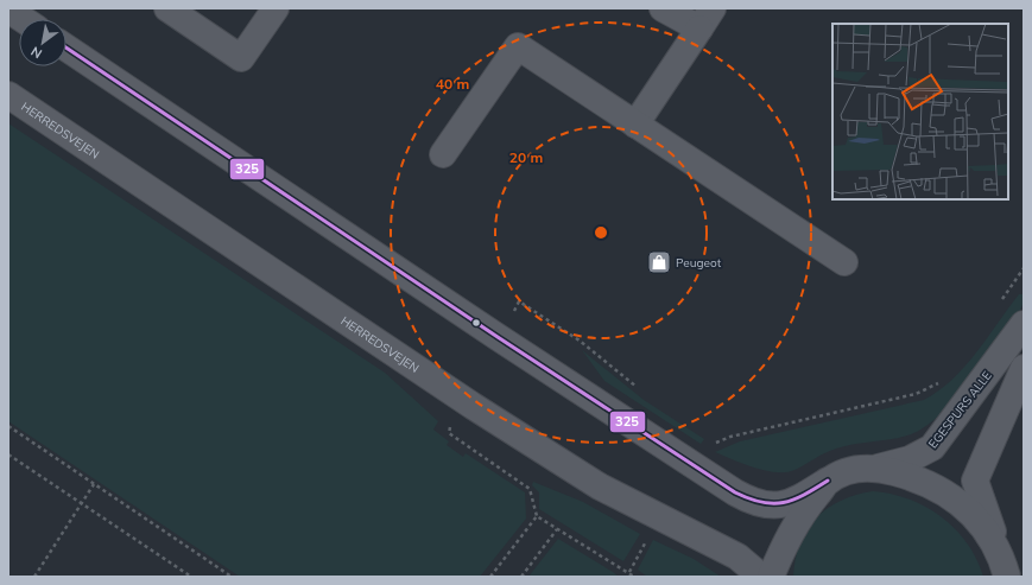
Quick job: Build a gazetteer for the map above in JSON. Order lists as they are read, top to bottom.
{
  "streets": {
    "street": ["HERREDSVEJEN", "EGESPURS ALLE"]
  },
  "places": {
    "shop": ["Peugeot"]
  },
  "lines": ["transit line 325"],
  "north": "bottom left",
  "rings": ["40 m", "20 m"]
}
